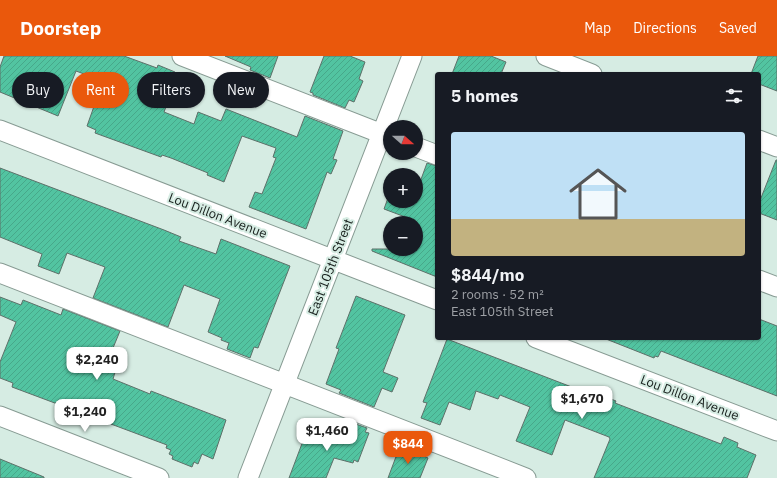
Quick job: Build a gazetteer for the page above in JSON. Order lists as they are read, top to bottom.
{
  "streets": {
    "street": ["Lou Dillon Avenue", "East 105th Street"]
  },
  "crossings": [
    ["Lou Dillon Avenue", "East 105th Street"]
  ],
  "north": "right",
  "page": {
    "header": "Doorstep",
    "nav": ["Map", "Directions", "Saved"],
    "chip": [
      "Buy",
      "Rent",
      "Filters",
      "New"
    ],
    "heading": "5 homes",
    "map_buttons": ["+", "−"],
    "list": [
      {
        "name": "$844/mo",
        "note": "2 rooms · 52 m² · East 105th Street"
      }
    ],
    "price": [
      "$2,240",
      "$1,670",
      "$1,240",
      "$1,460",
      "$844"
    ]
  }
}
